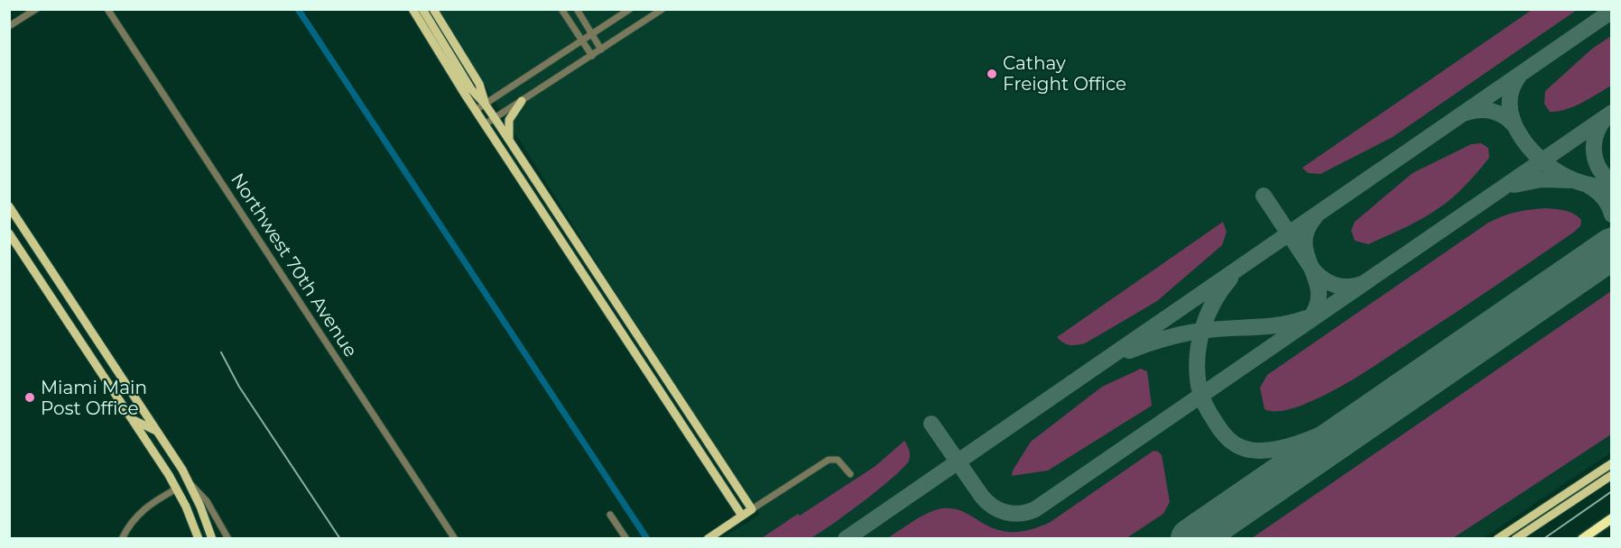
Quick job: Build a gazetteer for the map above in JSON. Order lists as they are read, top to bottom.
{
  "streets": {
    "street": ["Northwest 70th Avenue"]
  },
  "places": ["Cathay Freight Office", "Miami Main Post Office"]
}
